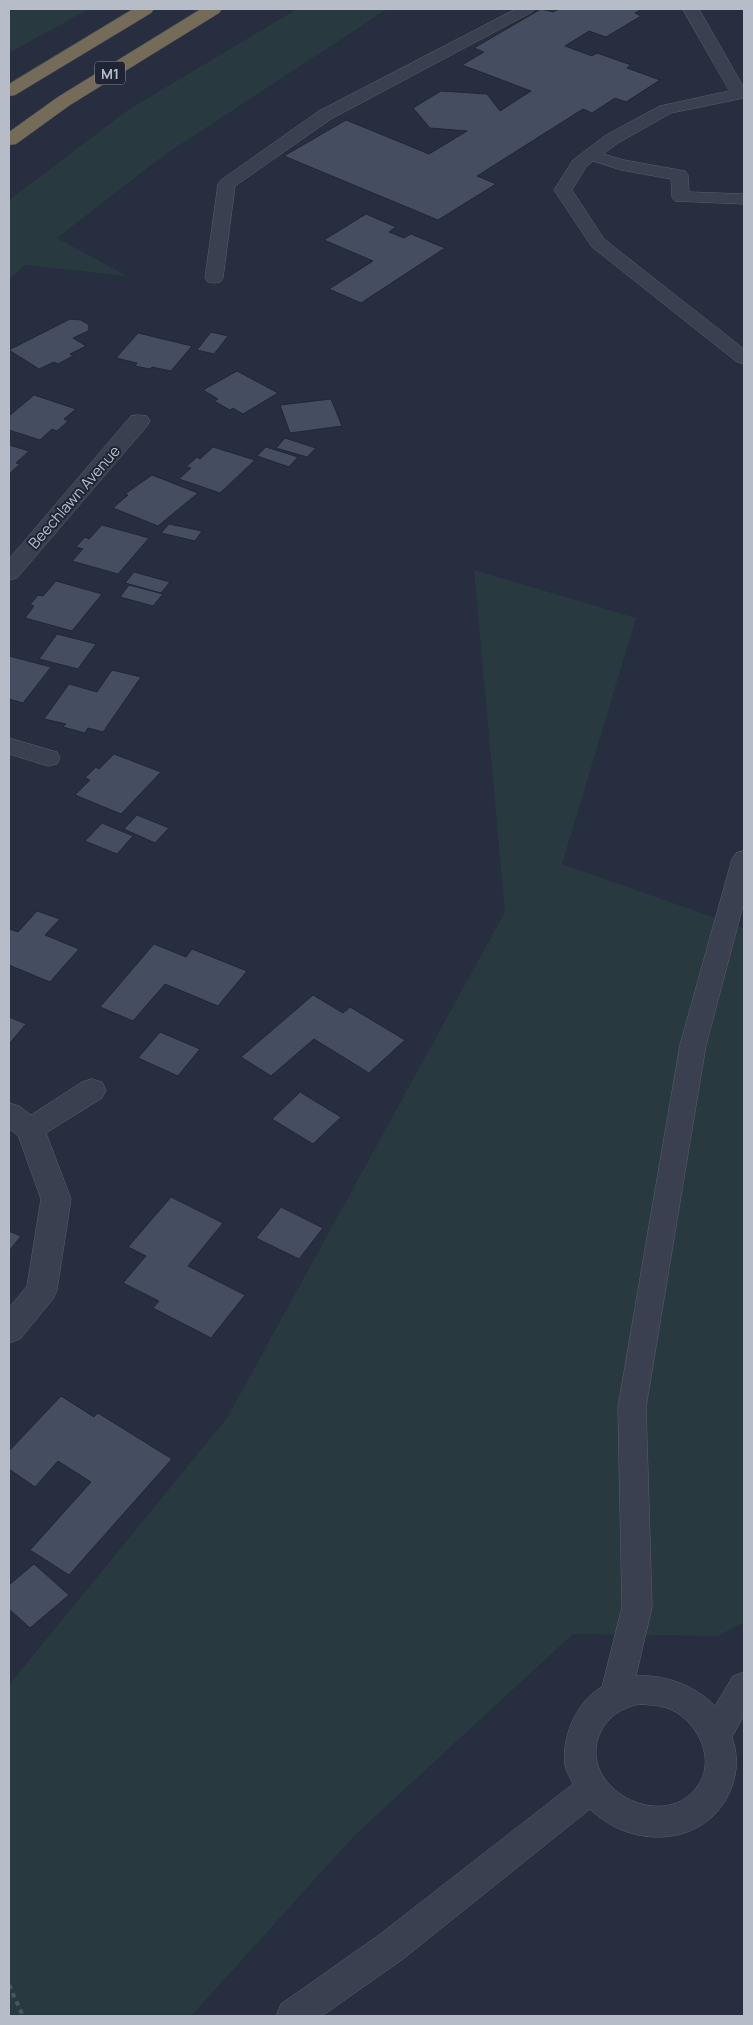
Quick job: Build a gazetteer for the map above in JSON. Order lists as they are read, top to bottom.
{
  "streets": {
    "highway": ["M1"],
    "street": ["Beechlawn Avenue"]
  }
}
